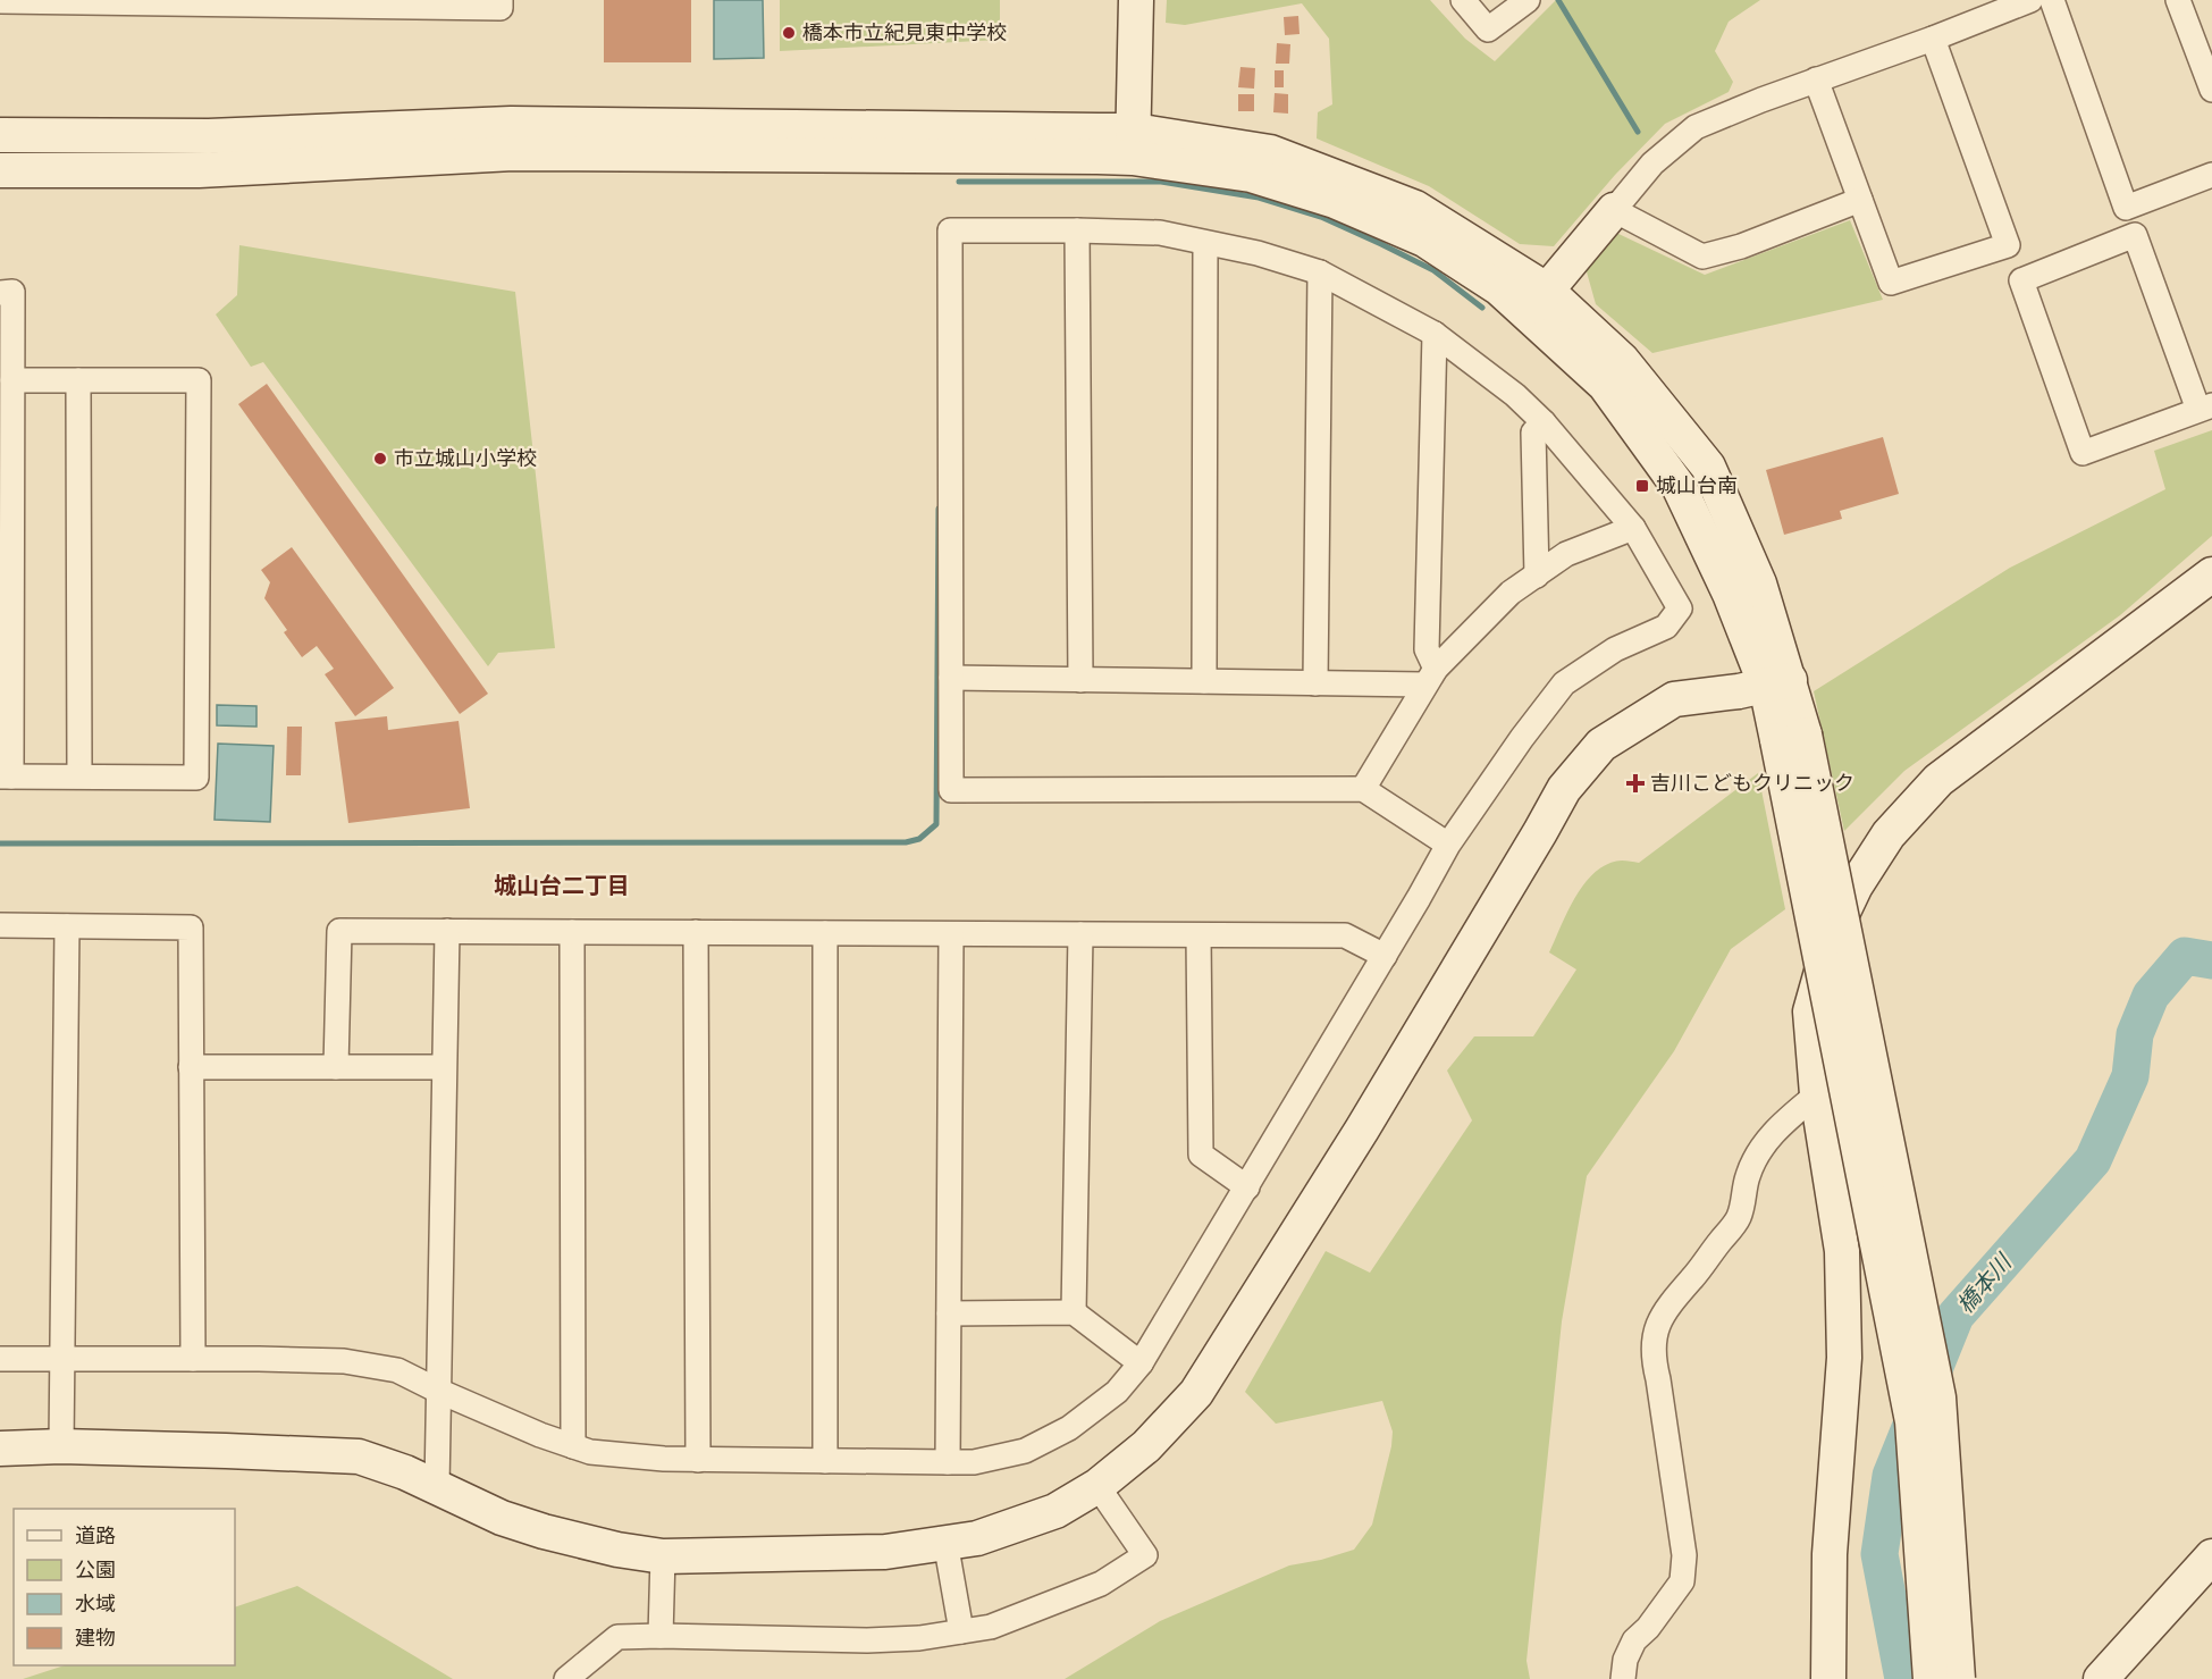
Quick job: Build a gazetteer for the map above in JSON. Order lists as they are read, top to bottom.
{
  "districts": ["城山台二丁目"],
  "water": ["橋本川"],
  "places": {
    "other": ["橋本市立紀見東中学校", "市立城山小学校"],
    "transit": ["城山台南"],
    "health": ["吉川こどもクリニック"]
  },
  "legend": [
    "道路",
    "公園",
    "水域",
    "建物"
  ]
}
